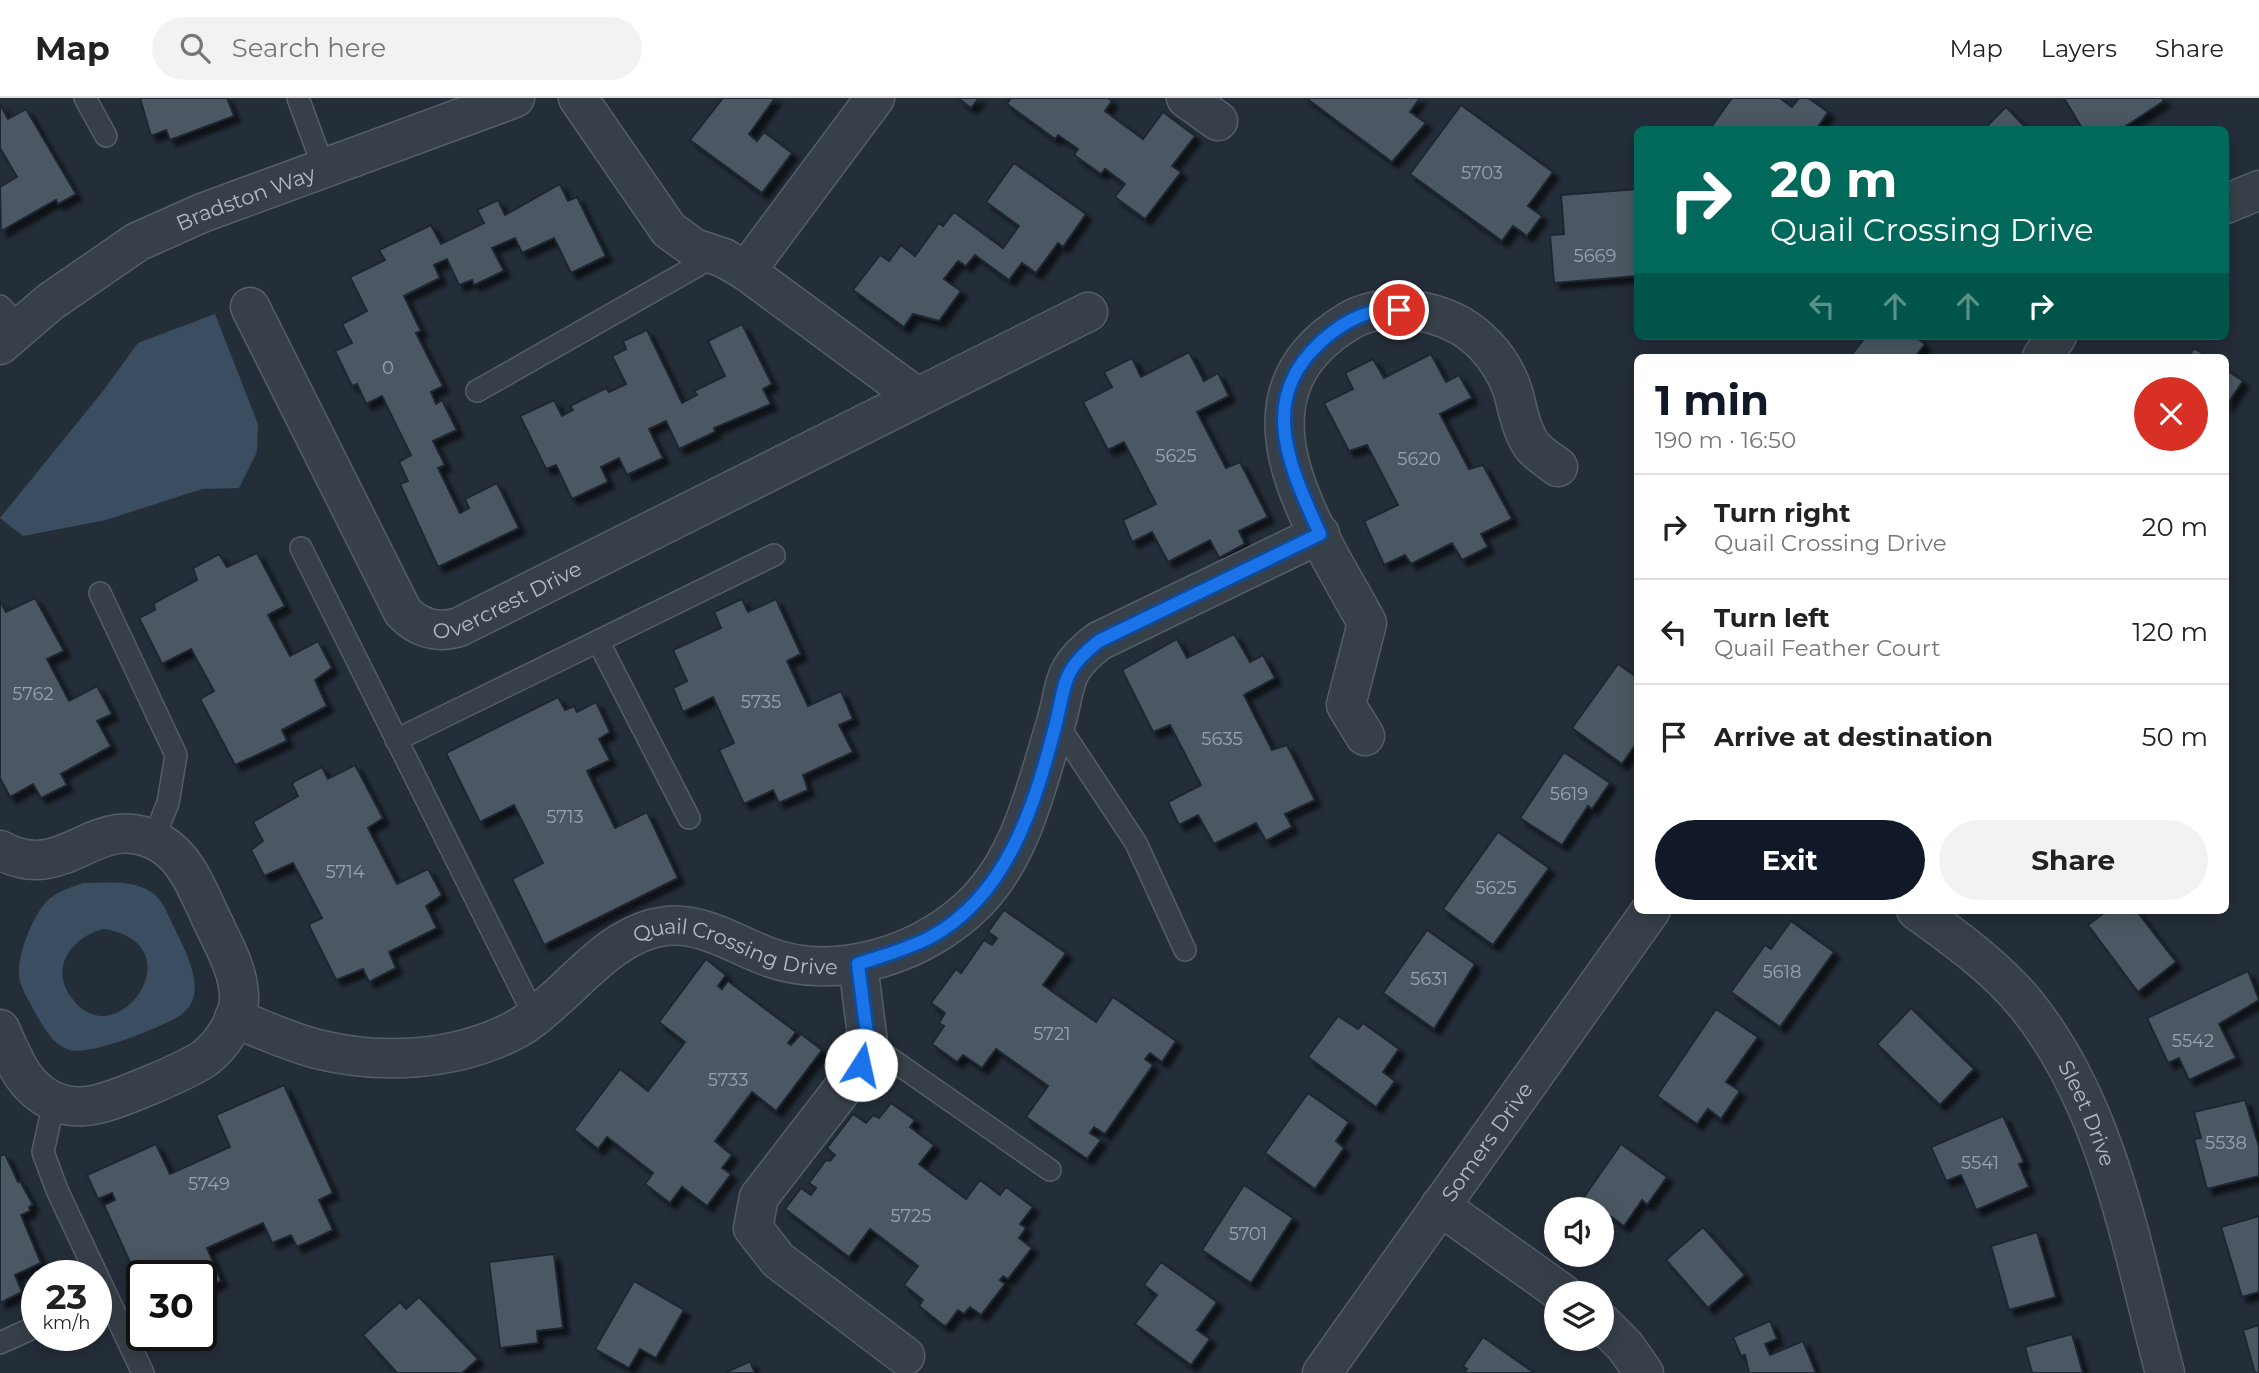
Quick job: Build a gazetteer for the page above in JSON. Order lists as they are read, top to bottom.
{
  "streets": {
    "street": [
      "Bradston Way",
      "Overcrest Drive",
      "Quail Crossing Drive",
      "Sleet Drive",
      "Somers Drive"
    ]
  },
  "house_numbers": [
    "5703",
    "5669",
    "0",
    "5625",
    "5620",
    "5762",
    "5735",
    "5635",
    "5619",
    "5713",
    "5714",
    "5625",
    "5618",
    "5631",
    "5721",
    "5542",
    "5733",
    "5538",
    "5541",
    "5749",
    "5725",
    "5701"
  ],
  "page": {
    "header": "Map",
    "search": "Search here",
    "nav": ["Map", "Layers", "Share"],
    "turn": ["20 m", "Quail Crossing Drive"],
    "heading": ["1 min", "190 m · 16:50"],
    "list": [
      {
        "name": "Turn right",
        "note": "Quail Crossing Drive",
        "value": "20 m"
      },
      {
        "name": "Turn left",
        "note": "Quail Feather Court",
        "value": "120 m"
      },
      {
        "name": "Arrive at destination",
        "value": "50 m"
      }
    ],
    "buttons": ["Exit", "Share"],
    "speed": "23 km/h",
    "limit": "30"
  }
}
